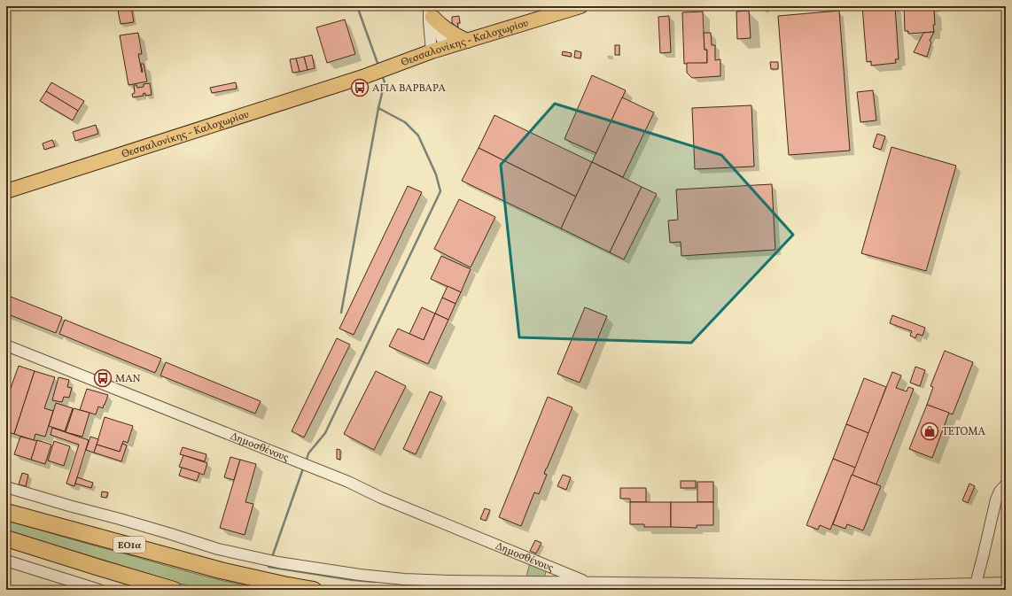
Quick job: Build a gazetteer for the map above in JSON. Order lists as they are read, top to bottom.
{
  "streets": {
    "highway": ["ΕΟ1α"],
    "main road": ["Θεσσαλονίκης - Καλοχωρίου"],
    "street": ["Δημοσθένους"]
  },
  "places": {
    "bus stop": ["ΑΓΙΑ ΒΑΡΒΑΡΑ", "ΜΑΝ"],
    "shop": ["TETOMA"]
  }
}
